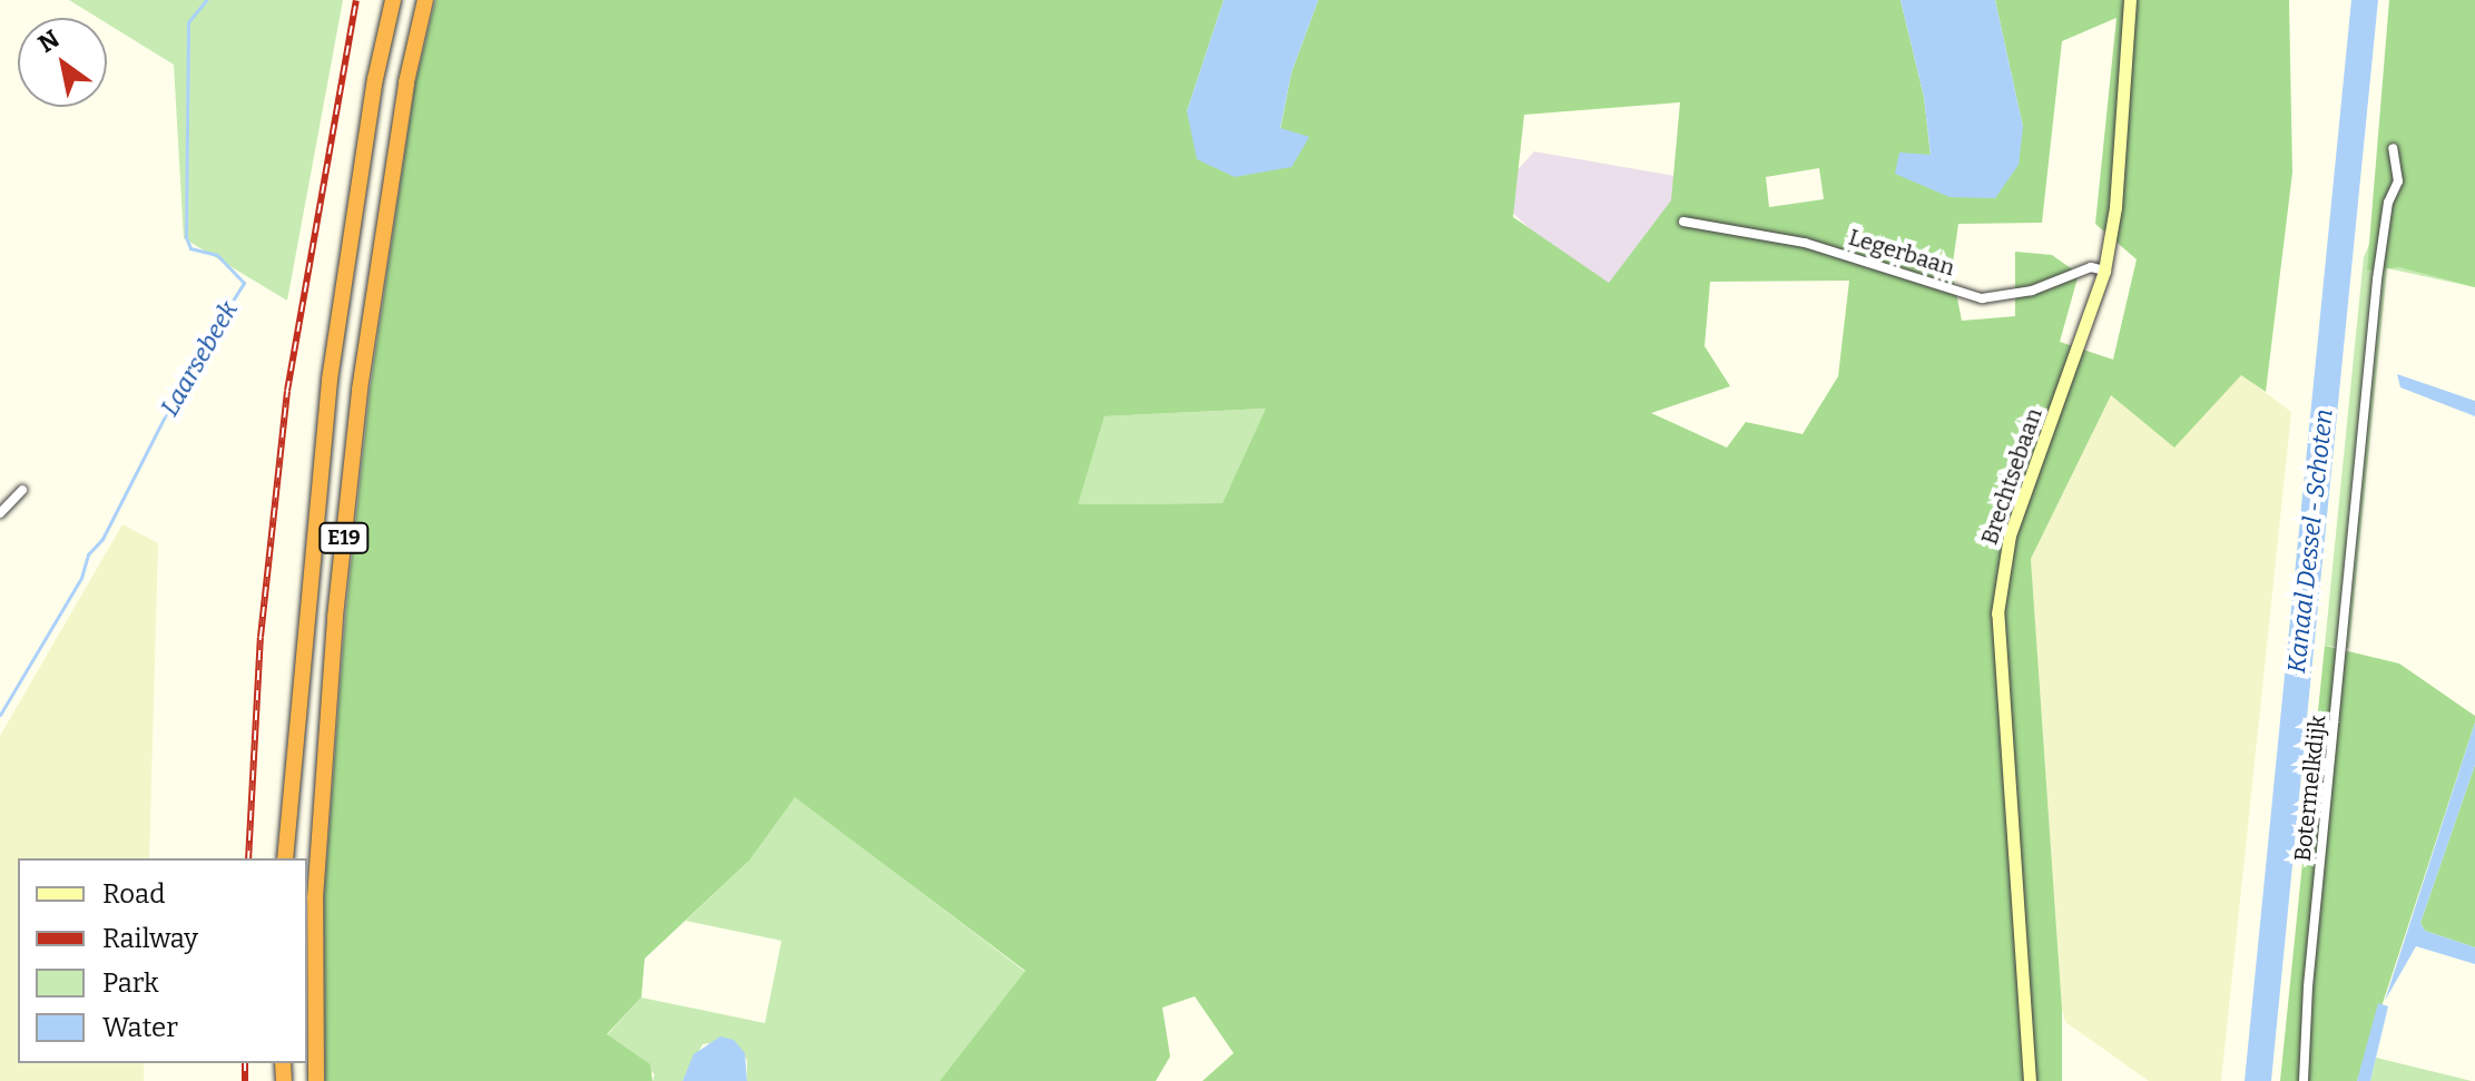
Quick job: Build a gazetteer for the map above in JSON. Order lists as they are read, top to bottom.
{
  "streets": {
    "highway": ["E19"],
    "main road": ["Brechtsebaan"],
    "street": ["Legerbaan", "Botermelkdijk"]
  },
  "crossings": [
    ["Legerbaan", "Brechtsebaan"]
  ],
  "water": ["Laarsebeek", "Kanaal Dessel - Schoten"],
  "legend": [
    "Road",
    "Railway",
    "Park",
    "Water"
  ],
  "north": "top left"
}
